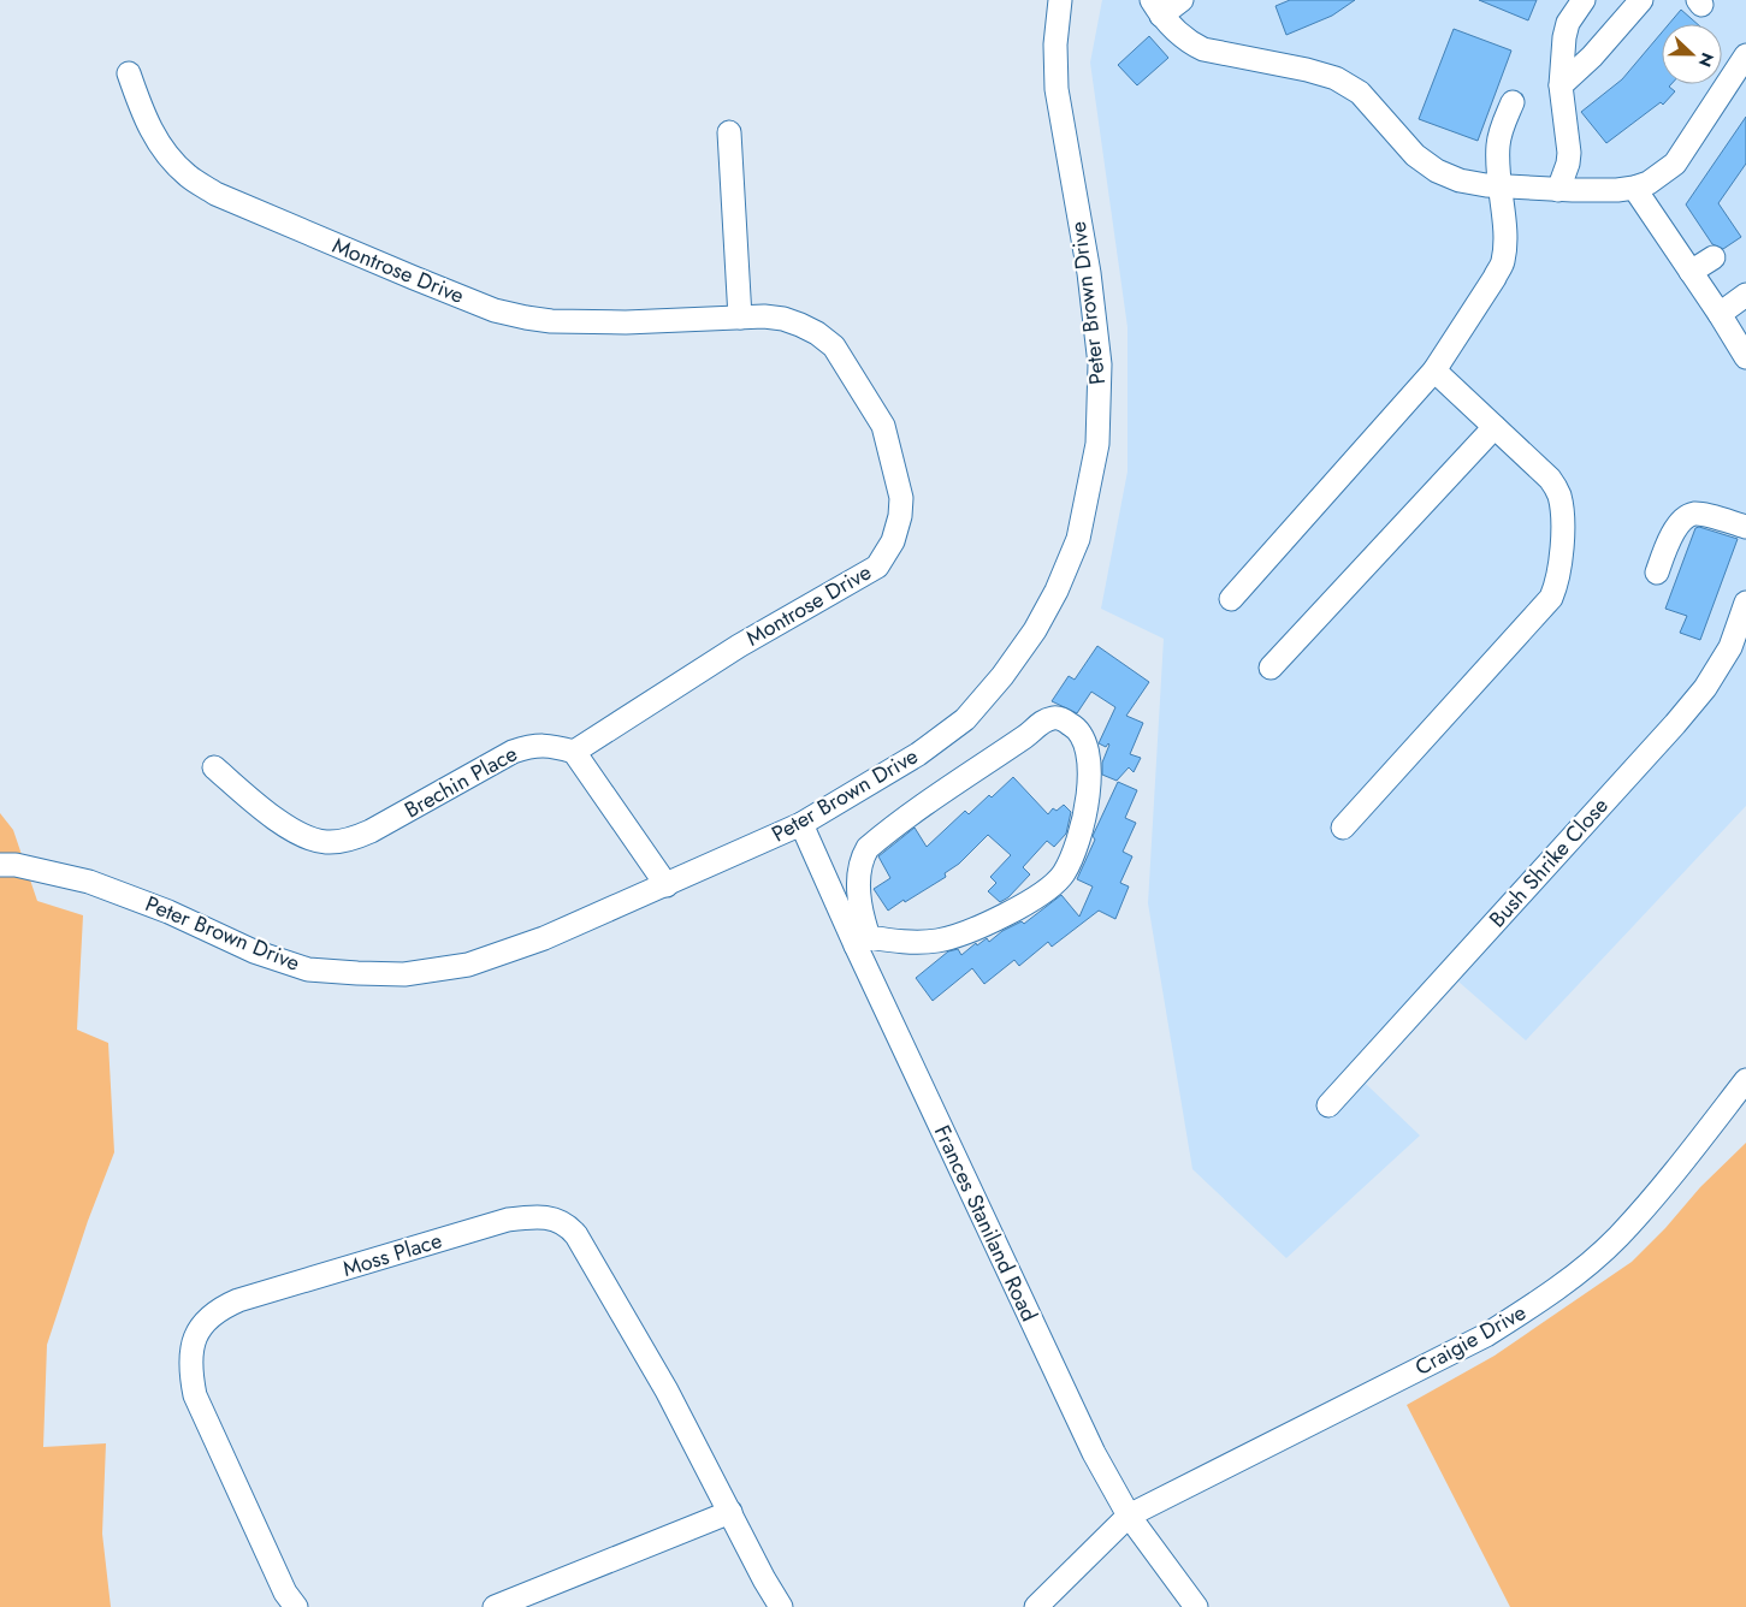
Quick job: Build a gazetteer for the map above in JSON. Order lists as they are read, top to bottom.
{
  "streets": {
    "street": [
      "Montrose Drive",
      "Peter Brown Drive",
      "Brechin Place",
      "Bush Shrike Close",
      "Frances Staniland Road",
      "Moss Place",
      "Craigie Drive"
    ]
  },
  "crossings": [
    ["Montrose Drive", "Brechin Place"],
    ["Peter Brown Drive", "Frances Staniland Road"],
    ["Frances Staniland Road", "Craigie Drive"]
  ],
  "north": "right"
}
